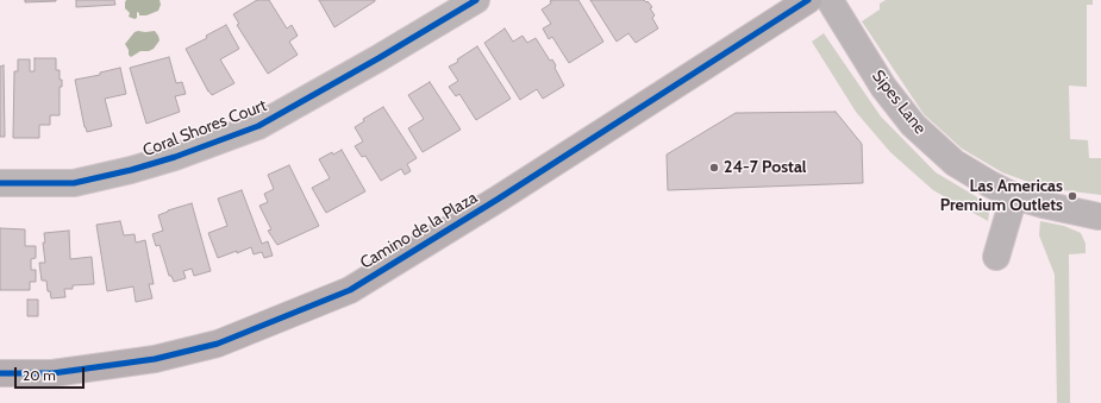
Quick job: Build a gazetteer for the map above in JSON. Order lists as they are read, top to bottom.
{
  "streets": {
    "main road": ["Camino de la Plaza"],
    "street": ["Sipes Lane", "Coral Shores Court"]
  },
  "places": ["24-7 Postal", "Las Americas Premium Outlets"],
  "scale_bar": "20 m"
}
